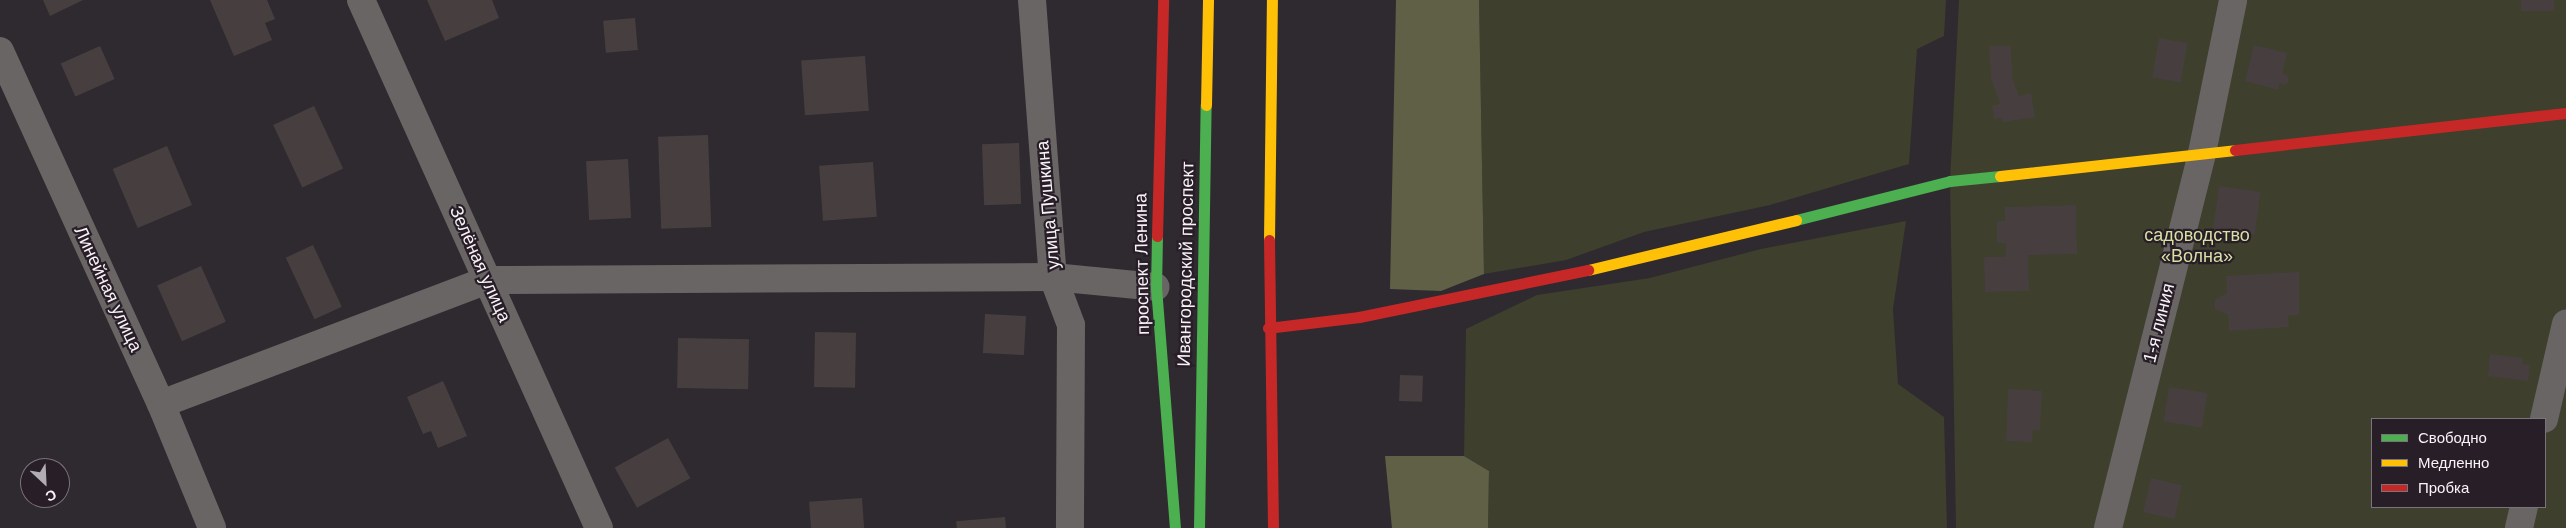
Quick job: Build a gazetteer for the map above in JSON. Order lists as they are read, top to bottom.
{
  "streets": {
    "main road": ["проспект Ленина", "Ивангородский проспект"],
    "street": [
      "улица Пушкина",
      "Зелёная улица",
      "Линейная улица",
      "1-я линия"
    ]
  },
  "parks": ["садоводство «Волна»"],
  "legend": ["Свободно", "Медленно", "Пробка"],
  "north": "bottom right"
}
